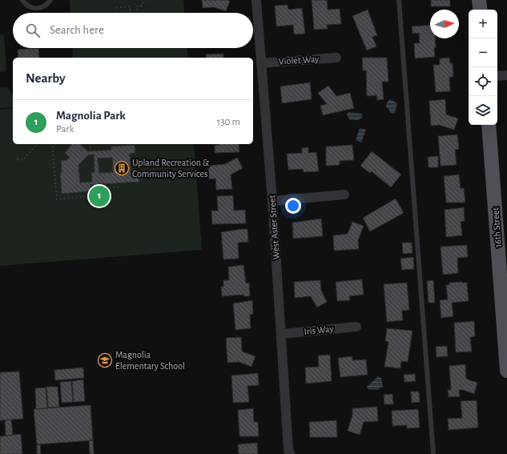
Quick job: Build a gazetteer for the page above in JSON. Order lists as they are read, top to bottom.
{
  "streets": {
    "main road": ["16th Street"],
    "street": ["Violet Way", "West Aster Street", "Iris Way"]
  },
  "crossings": [
    ["Violet Way", "West Aster Street"],
    ["West Aster Street", "Iris Way"]
  ],
  "places": {
    "building": ["Upland Recreation & Community Services"],
    "school or university": ["Magnolia Elementary School"]
  },
  "north": "right",
  "page": {
    "map_buttons": ["+", "−"],
    "search": "Search here",
    "heading": "Nearby",
    "list": [
      {
        "mark": "1",
        "name": "Magnolia Park",
        "note": "Park",
        "value": "130 m"
      }
    ],
    "pins": "1"
  }
}
